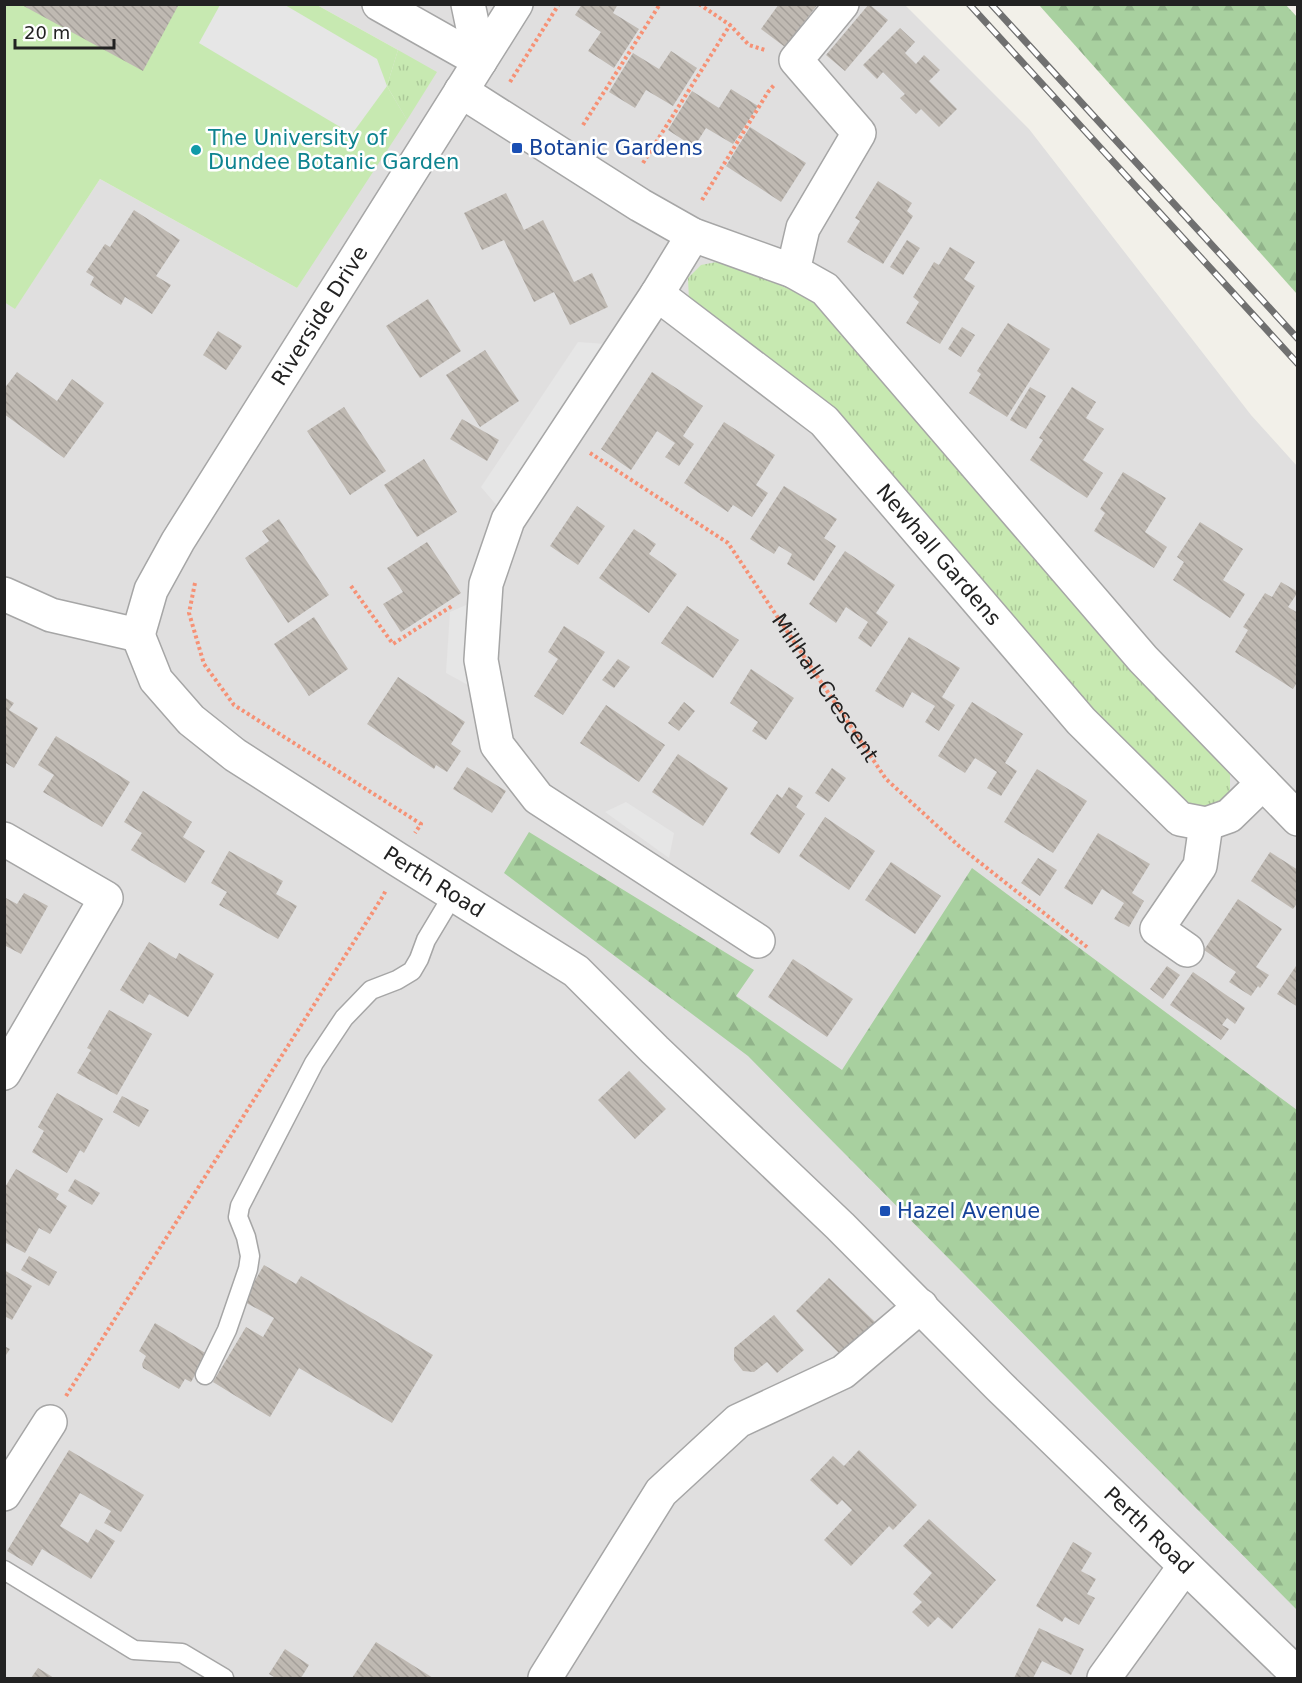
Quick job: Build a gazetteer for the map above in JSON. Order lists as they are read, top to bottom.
{
  "streets": {
    "street": ["Riverside Drive", "Newhall Gardens", "Perth Road"],
    "path": ["Millhall Crescent"]
  },
  "crossings": [
    ["Riverside Drive", "Perth Road"]
  ],
  "places": {
    "transit": ["Botanic Gardens", "Hazel Avenue"],
    "other": ["The University of Dundee Botanic Garden"]
  },
  "scale_bar": "20 m"
}
